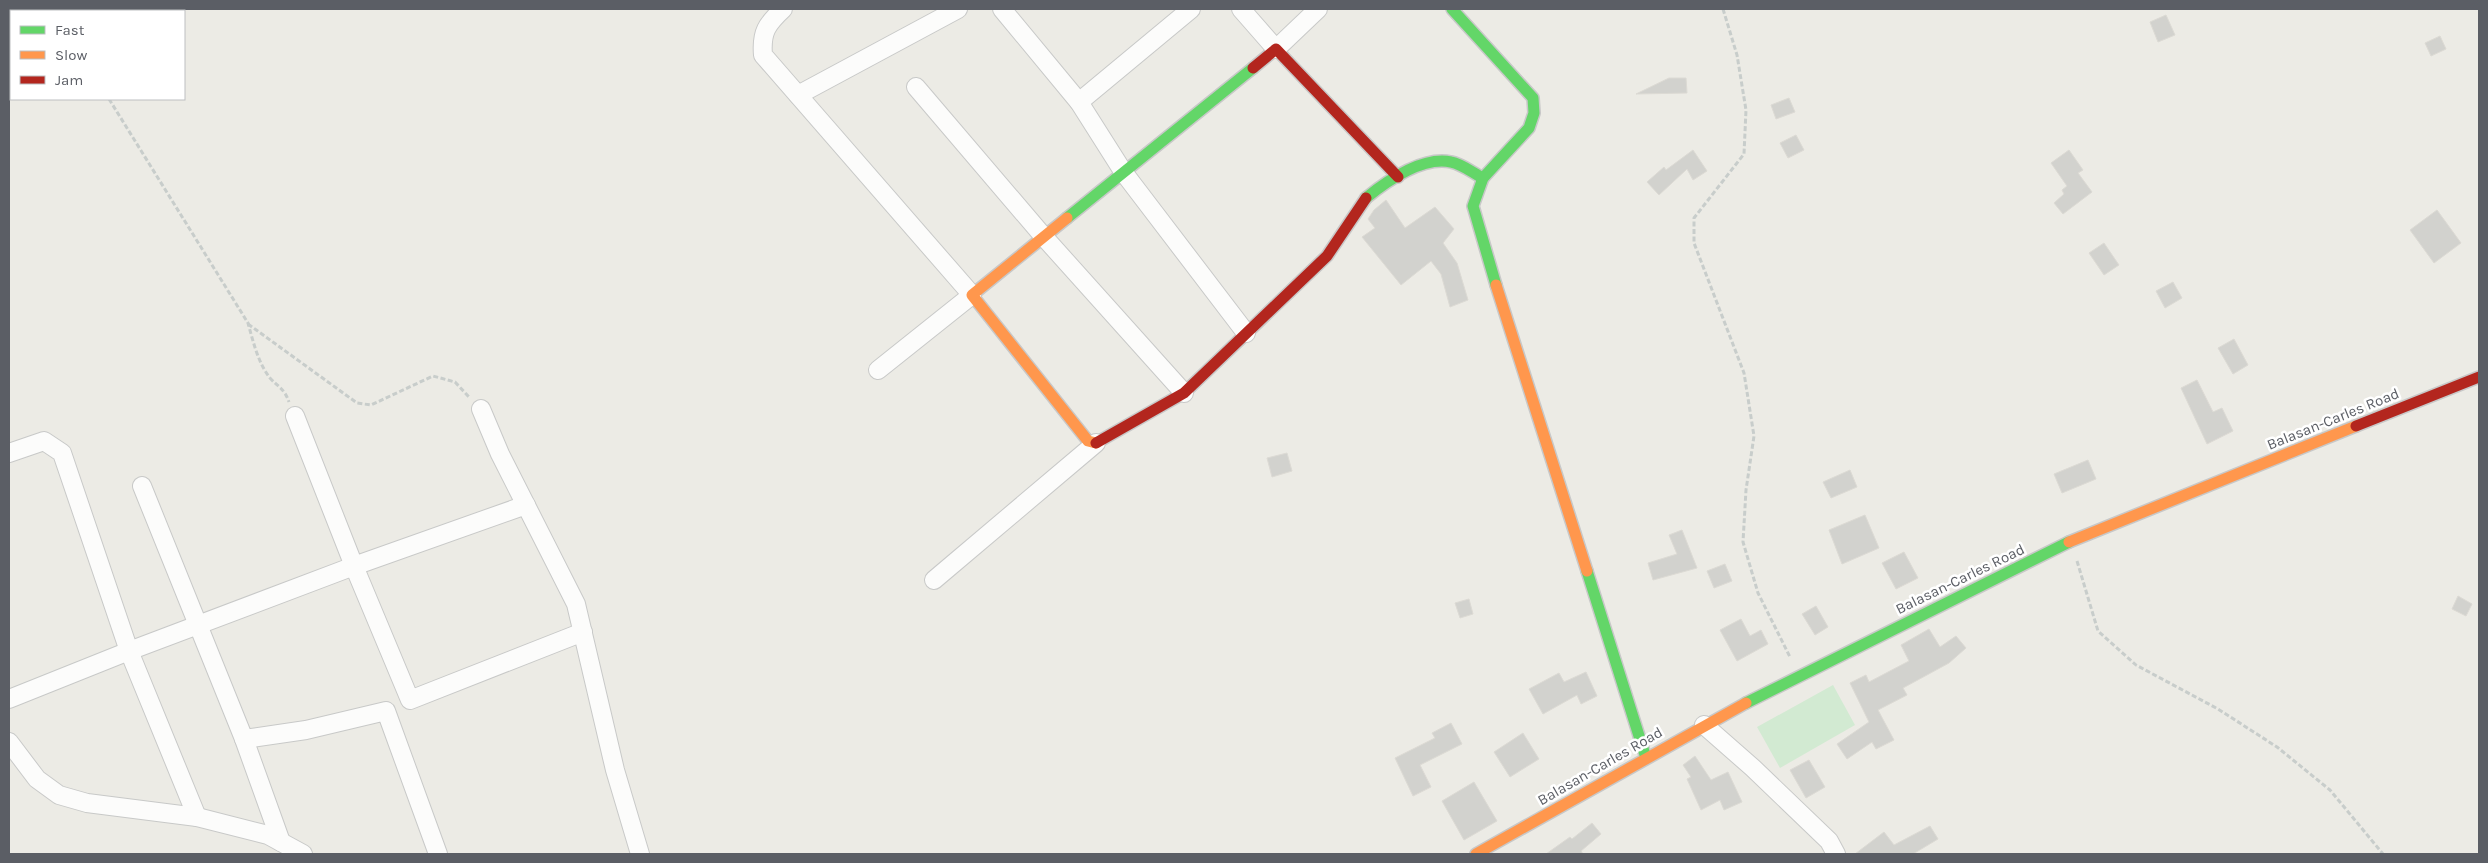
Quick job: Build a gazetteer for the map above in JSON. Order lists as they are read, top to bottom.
{
  "streets": {
    "street": ["Balasan-Carles Road"]
  },
  "legend": ["Fast", "Slow", "Jam"]
}
